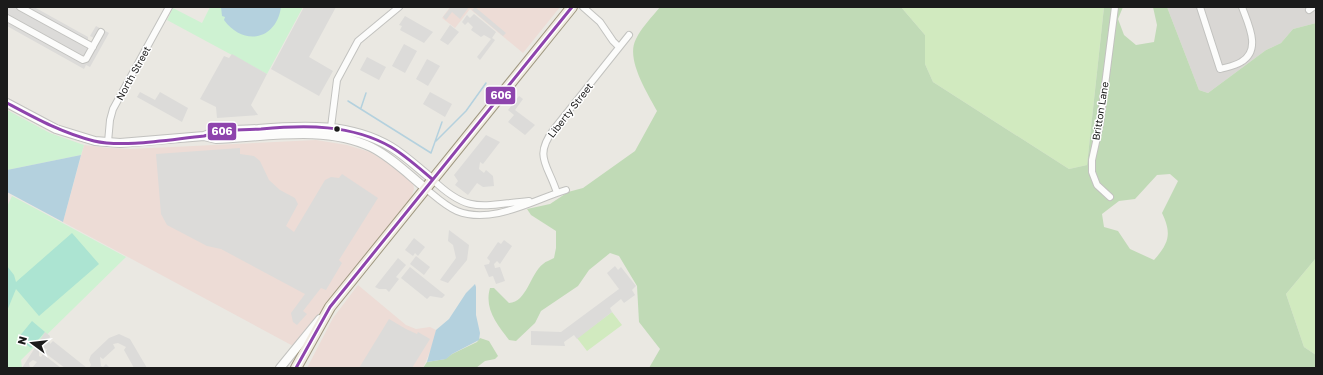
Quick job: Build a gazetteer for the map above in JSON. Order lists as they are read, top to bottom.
{
  "streets": {
    "street": ["North Street", "Liberty Street", "Britton Lane"]
  },
  "lines": ["transit line 606"],
  "north": "left"
}
